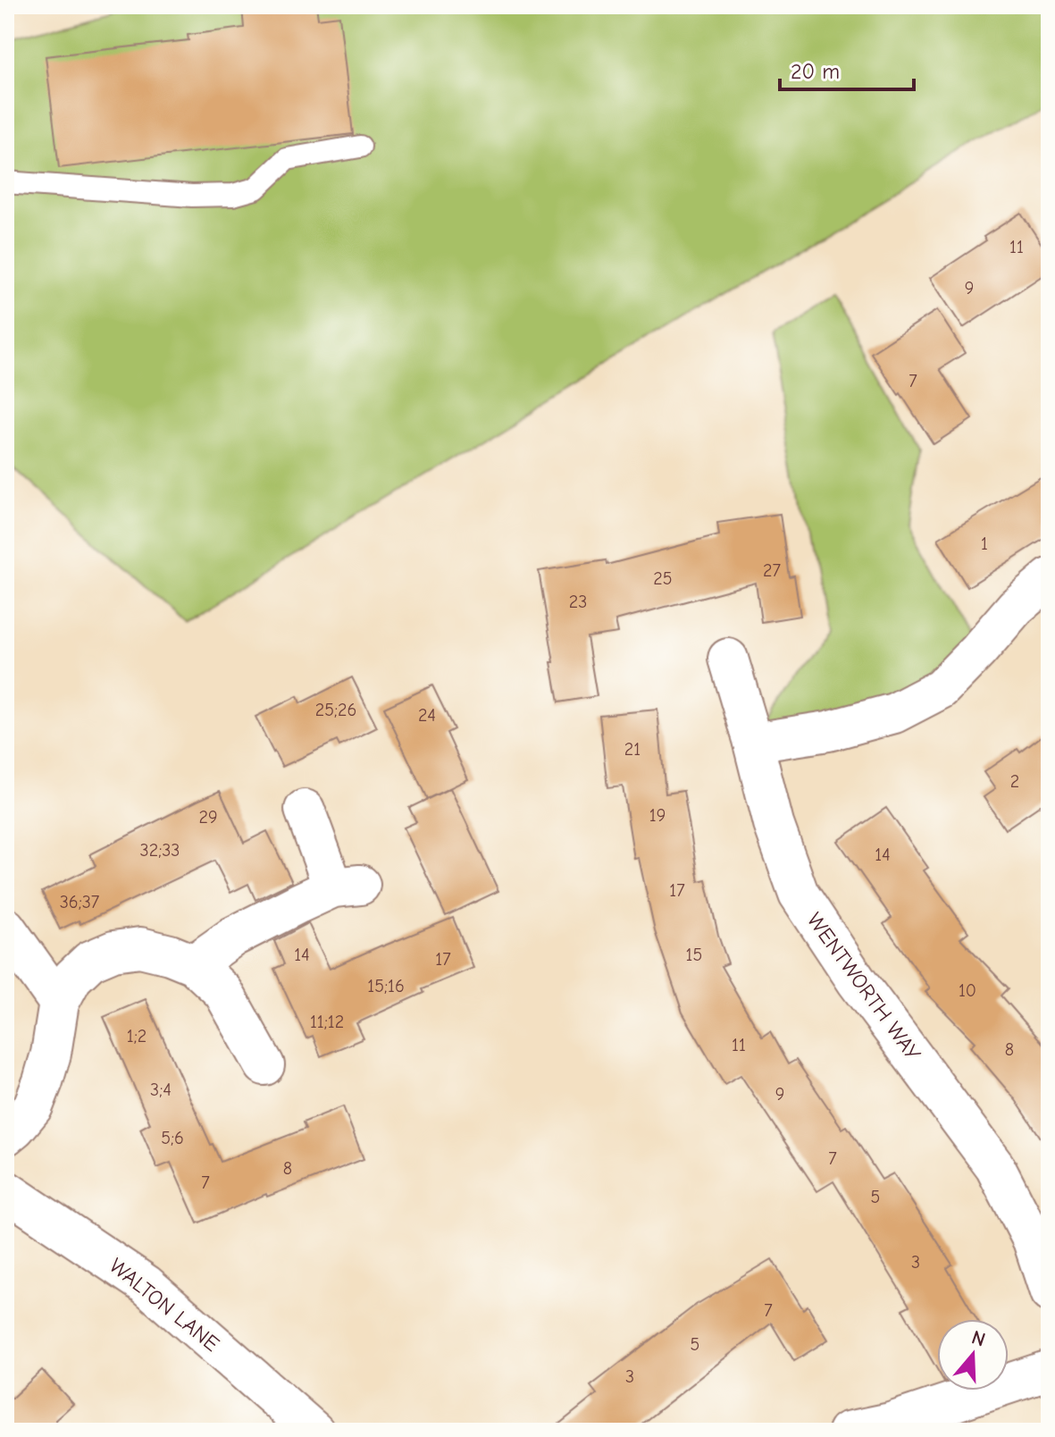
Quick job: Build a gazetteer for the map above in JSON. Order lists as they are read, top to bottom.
{
  "streets": {
    "street": ["WENTWORTH WAY", "WALTON LANE"]
  },
  "house_numbers": [
    "11",
    "9",
    "7",
    "1",
    "27",
    "25",
    "23",
    "25;26",
    "24",
    "21",
    "2",
    "19",
    "29",
    "32;33",
    "14",
    "17",
    "36;37",
    "14",
    "15",
    "17",
    "15;16",
    "10",
    "11;12",
    "1;2",
    "11",
    "8",
    "3;4",
    "9",
    "5;6",
    "7",
    "8",
    "7",
    "5",
    "3",
    "7",
    "5",
    "3"
  ],
  "scale_bar": "20 m",
  "north": "top"
}
